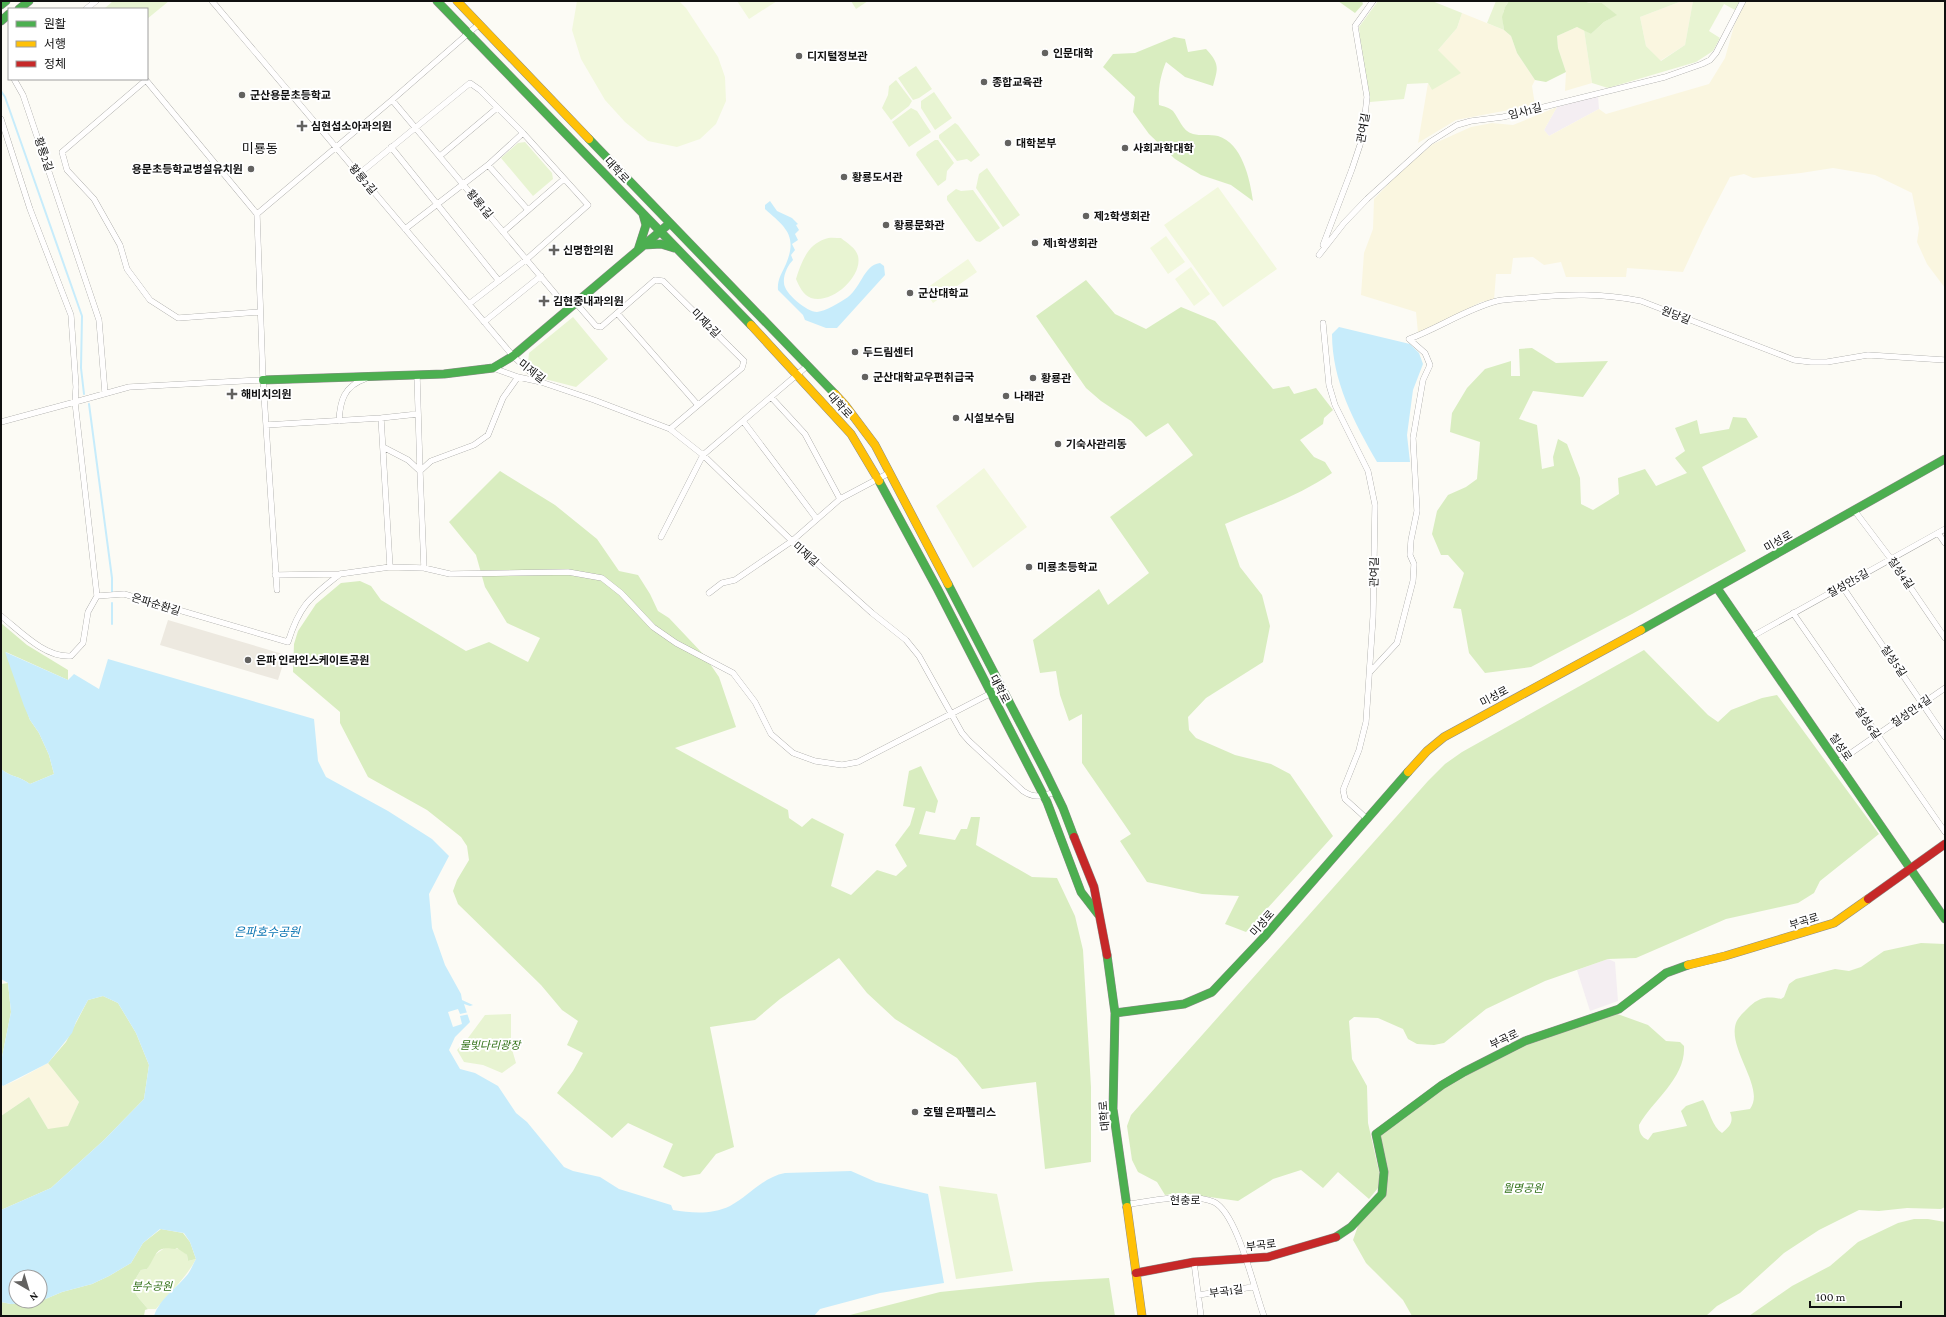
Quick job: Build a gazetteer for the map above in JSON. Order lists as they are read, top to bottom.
{
  "streets": {
    "main road": [
      "대학로",
      "미성로",
      "칠성로",
      "부곡로"
    ],
    "street": [
      "임사1길",
      "관여길",
      "황룡2길",
      "황룡1길",
      "원당길",
      "미제2길",
      "미제길",
      "칠성4길",
      "칠성안5길",
      "은파순환길",
      "칠성5길",
      "칠성안4길",
      "칠성6길",
      "현충로",
      "부곡1길"
    ]
  },
  "crossings": [
    ["임사1길", "관여길"],
    ["관여길", "원당길"],
    ["관여길", "미성로"],
    ["황룡2길", "미제길"],
    ["대학로", "미제길"],
    ["대학로", "미성로"],
    ["대학로", "부곡로"],
    ["대학로", "현충로"],
    ["미제2길", "미제길"],
    ["미성로", "칠성4길"],
    ["미성로", "칠성로"],
    ["칠성4길", "칠성안5길"],
    ["칠성안5길", "칠성5길"],
    ["칠성안5길", "칠성6길"],
    ["칠성안5길", "칠성로"],
    ["칠성5길", "칠성안4길"],
    ["칠성안4길", "칠성6길"],
    ["칠성안4길", "칠성로"],
    ["칠성로", "부곡로"],
    ["부곡로", "현충로"],
    ["부곡로", "부곡1길"],
    ["현충로", "부곡1길"]
  ],
  "districts": ["미룡동"],
  "water": ["은파호수공원"],
  "parks": ["물빛다리광장", "월명공원", "분수공원"],
  "places": {
    "other": [
      "인문대학",
      "디지털정보관",
      "종합교육관",
      "군산용문초등학교",
      "대학본부",
      "사회과학대학",
      "용문초등학교병설유치원",
      "황룡도서관",
      "제2학생회관",
      "황룡문화관",
      "제1학생회관",
      "군산대학교",
      "두드림센터",
      "군산대학교우편취급국",
      "황룡관",
      "나래관",
      "시설보수팀",
      "기숙사관리동",
      "미룡초등학교",
      "은파 인라인스케이트공원",
      "호텔 은파펠리스"
    ],
    "health": [
      "심현섭소아과의원",
      "신명한의원",
      "김현중내과의원",
      "해비치의원"
    ]
  },
  "legend": ["원활", "서행", "정체"],
  "scale_bar": "100 m",
  "north": "bottom right"
}
